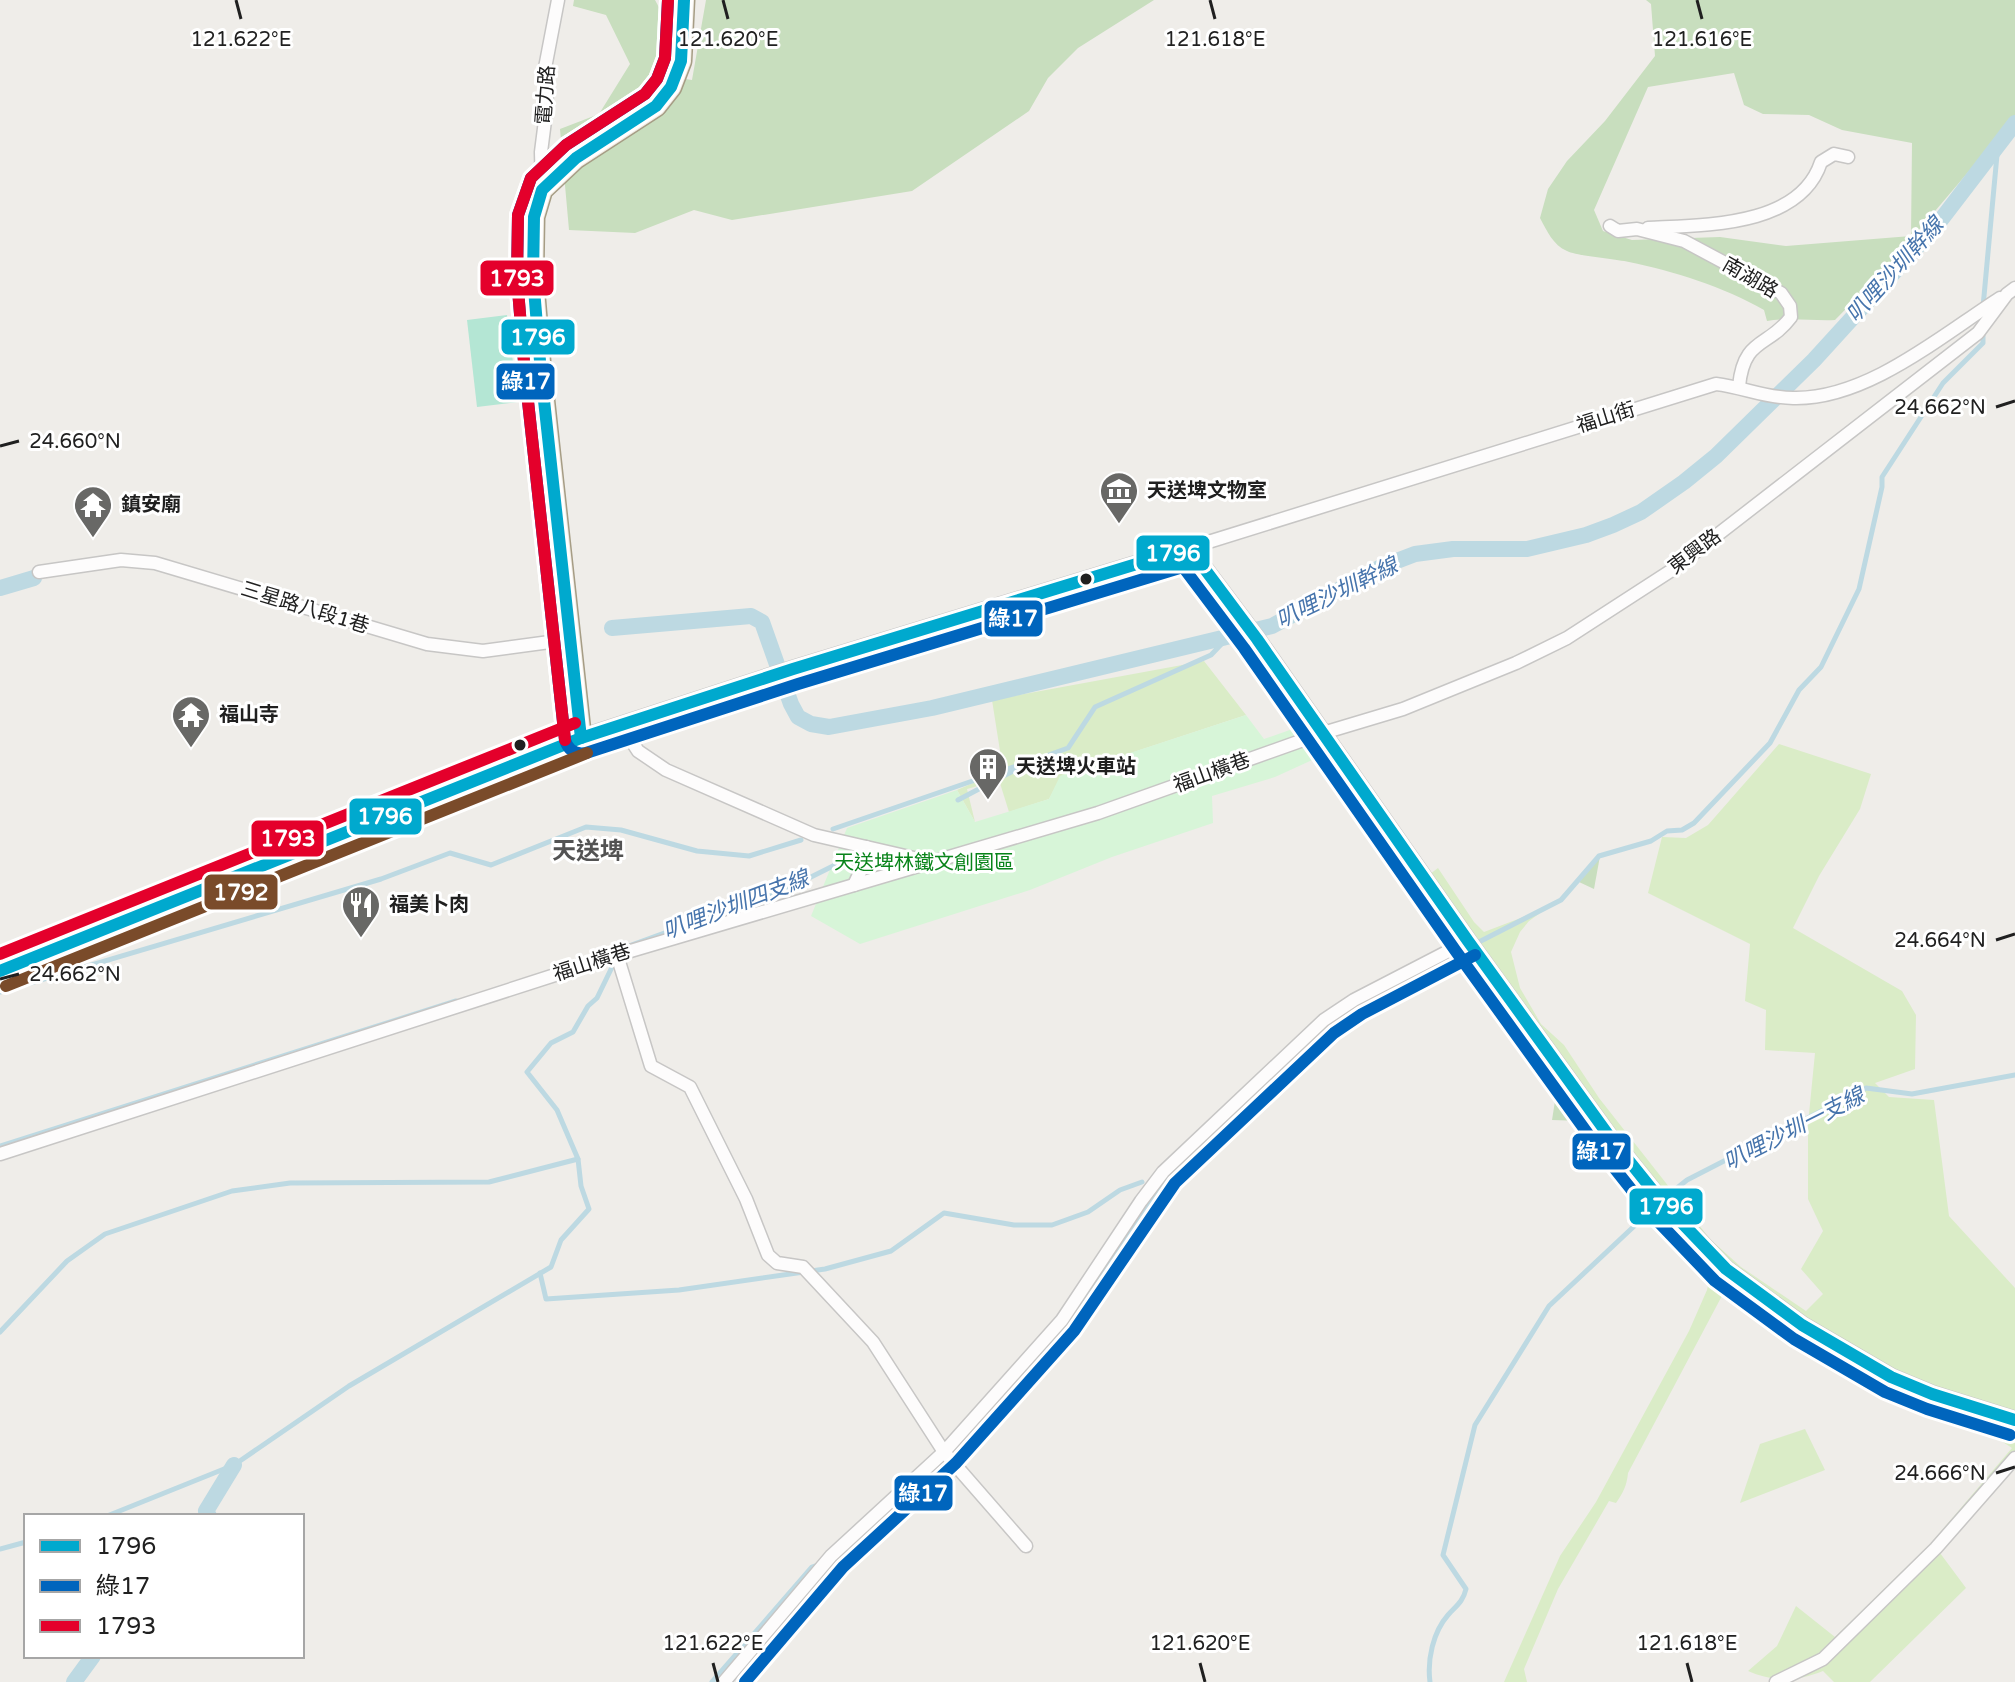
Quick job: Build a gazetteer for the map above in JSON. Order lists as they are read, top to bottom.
{
  "streets": {
    "street": [
      "電力路",
      "南湖路",
      "福山街",
      "東興路",
      "三星路八段1巷",
      "福山橫巷"
    ]
  },
  "crossings": [
    ["南湖路", "福山街"],
    ["福山街", "東興路"],
    ["東興路", "福山橫巷"]
  ],
  "districts": ["天送埤"],
  "water": ["叭哩沙圳幹線", "叭哩沙圳四支線", "叭哩沙圳一支線"],
  "parks": ["天送埤林鐵文創園區"],
  "places": {
    "museum": ["天送埤文物室"],
    "temple": ["鎮安廟", "福山寺"],
    "building": ["天送埤火車站"],
    "restaurant": ["福美卜肉"]
  },
  "lines": [
    "transit line 1796",
    "transit line 綠17",
    "transit line 1793",
    "transit line 1792"
  ],
  "legend": ["1796", "綠17", "1793"],
  "coordinates": [
    "121.622°E",
    "121.620°E",
    "121.618°E",
    "121.616°E",
    "24.662°N",
    "24.660°N",
    "24.664°N",
    "24.666°N"
  ]
}
